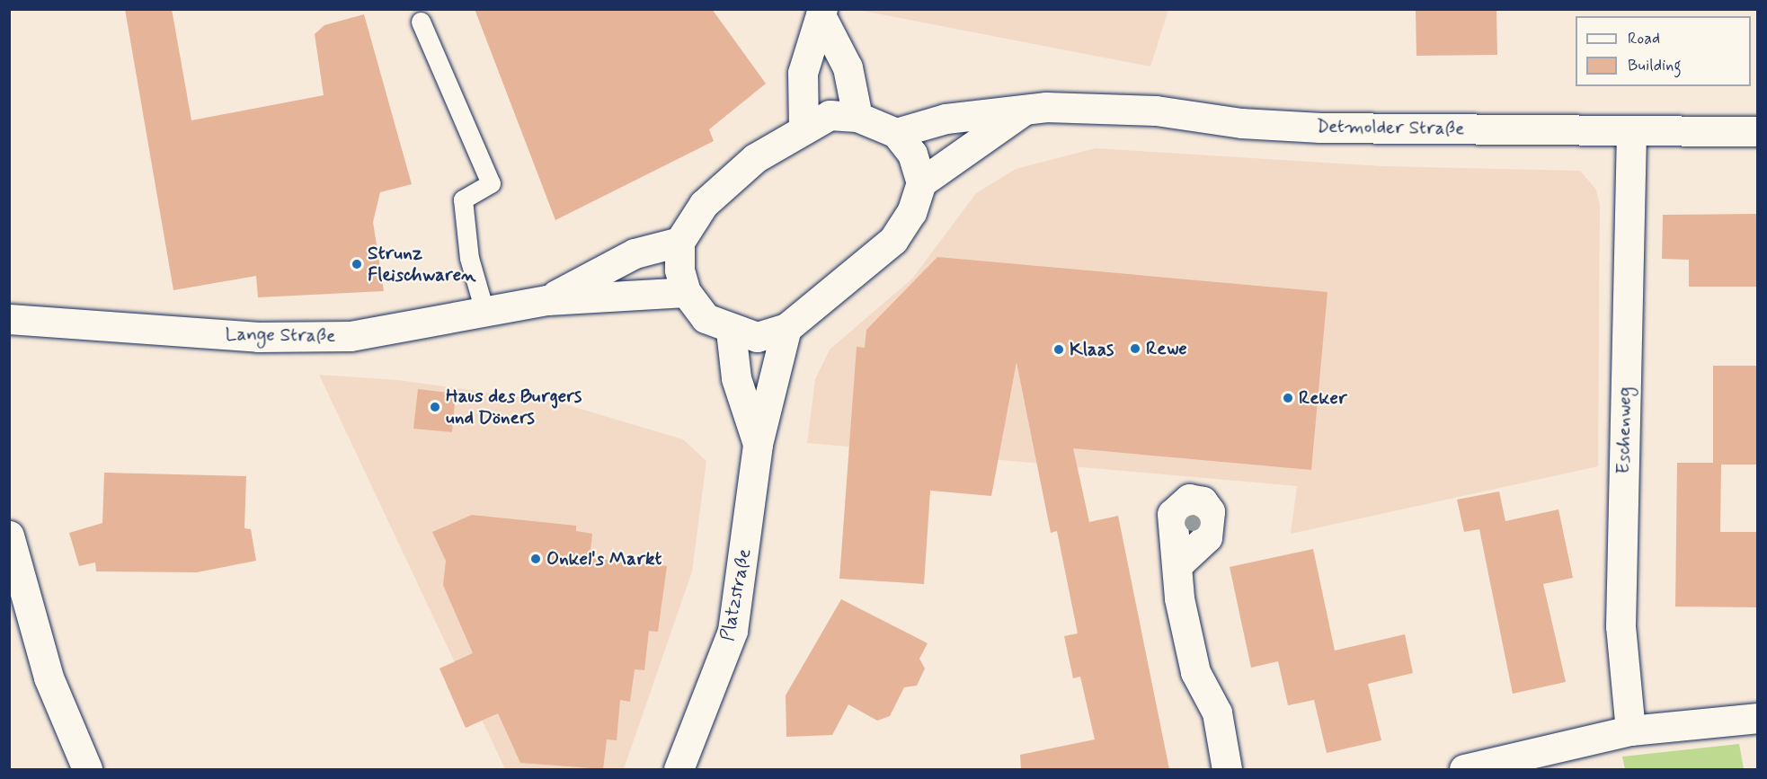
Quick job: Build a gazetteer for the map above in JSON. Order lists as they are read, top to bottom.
{
  "streets": {
    "main road": [
      "Detmolder Straße",
      "Lange Straße",
      "Eschenweg",
      "Platzstraße"
    ]
  },
  "crossings": [
    ["Detmolder Straße", "Eschenweg"]
  ],
  "places": [
    "Strunz Fleischwaren",
    "Rewe",
    "Klaas",
    "Reker",
    "Haus des Burgers und Döners",
    "Onkel's Markt"
  ],
  "legend": ["Road", "Building"]
}
